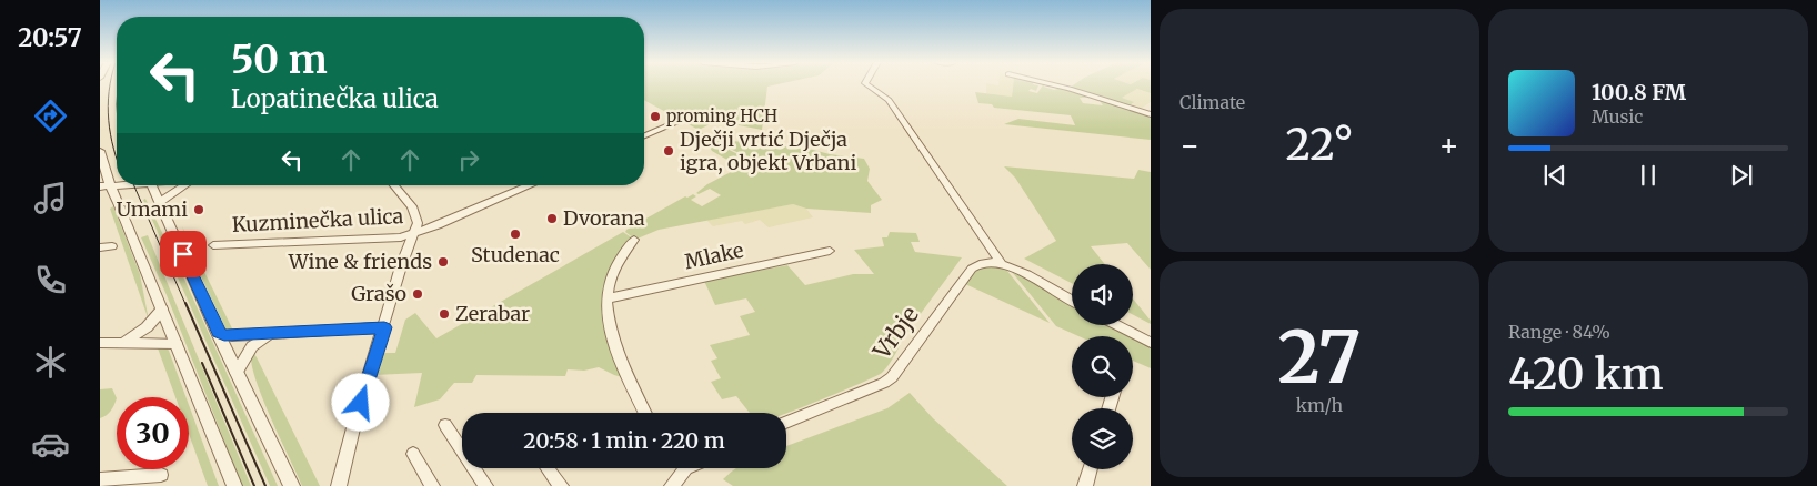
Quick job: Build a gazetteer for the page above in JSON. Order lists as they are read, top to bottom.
{
  "streets": {
    "street": ["Kuzminečka ulica", "Mlake", "Vrbje"]
  },
  "places": [
    "proming HCH",
    "Dječji vrtić Dječja igra, objekt Vrbani",
    "Umami",
    "Dvorana",
    "Studenac",
    "Wine & friends",
    "Grašo",
    "Zerabar"
  ],
  "page": {
    "tabs": "20:57",
    "tile": [
      "Climate",
      ["27", "km/h"],
      ["Range · 84%", "420 km"]
    ],
    "turn": ["50 m", "Lopatinečka ulica"],
    "song": ["100.8 FM", "Music"],
    "heat": ["−", "22°", "+"],
    "limit": "30",
    "trip": "20:58 · 1 min · 220 m"
  }
}
